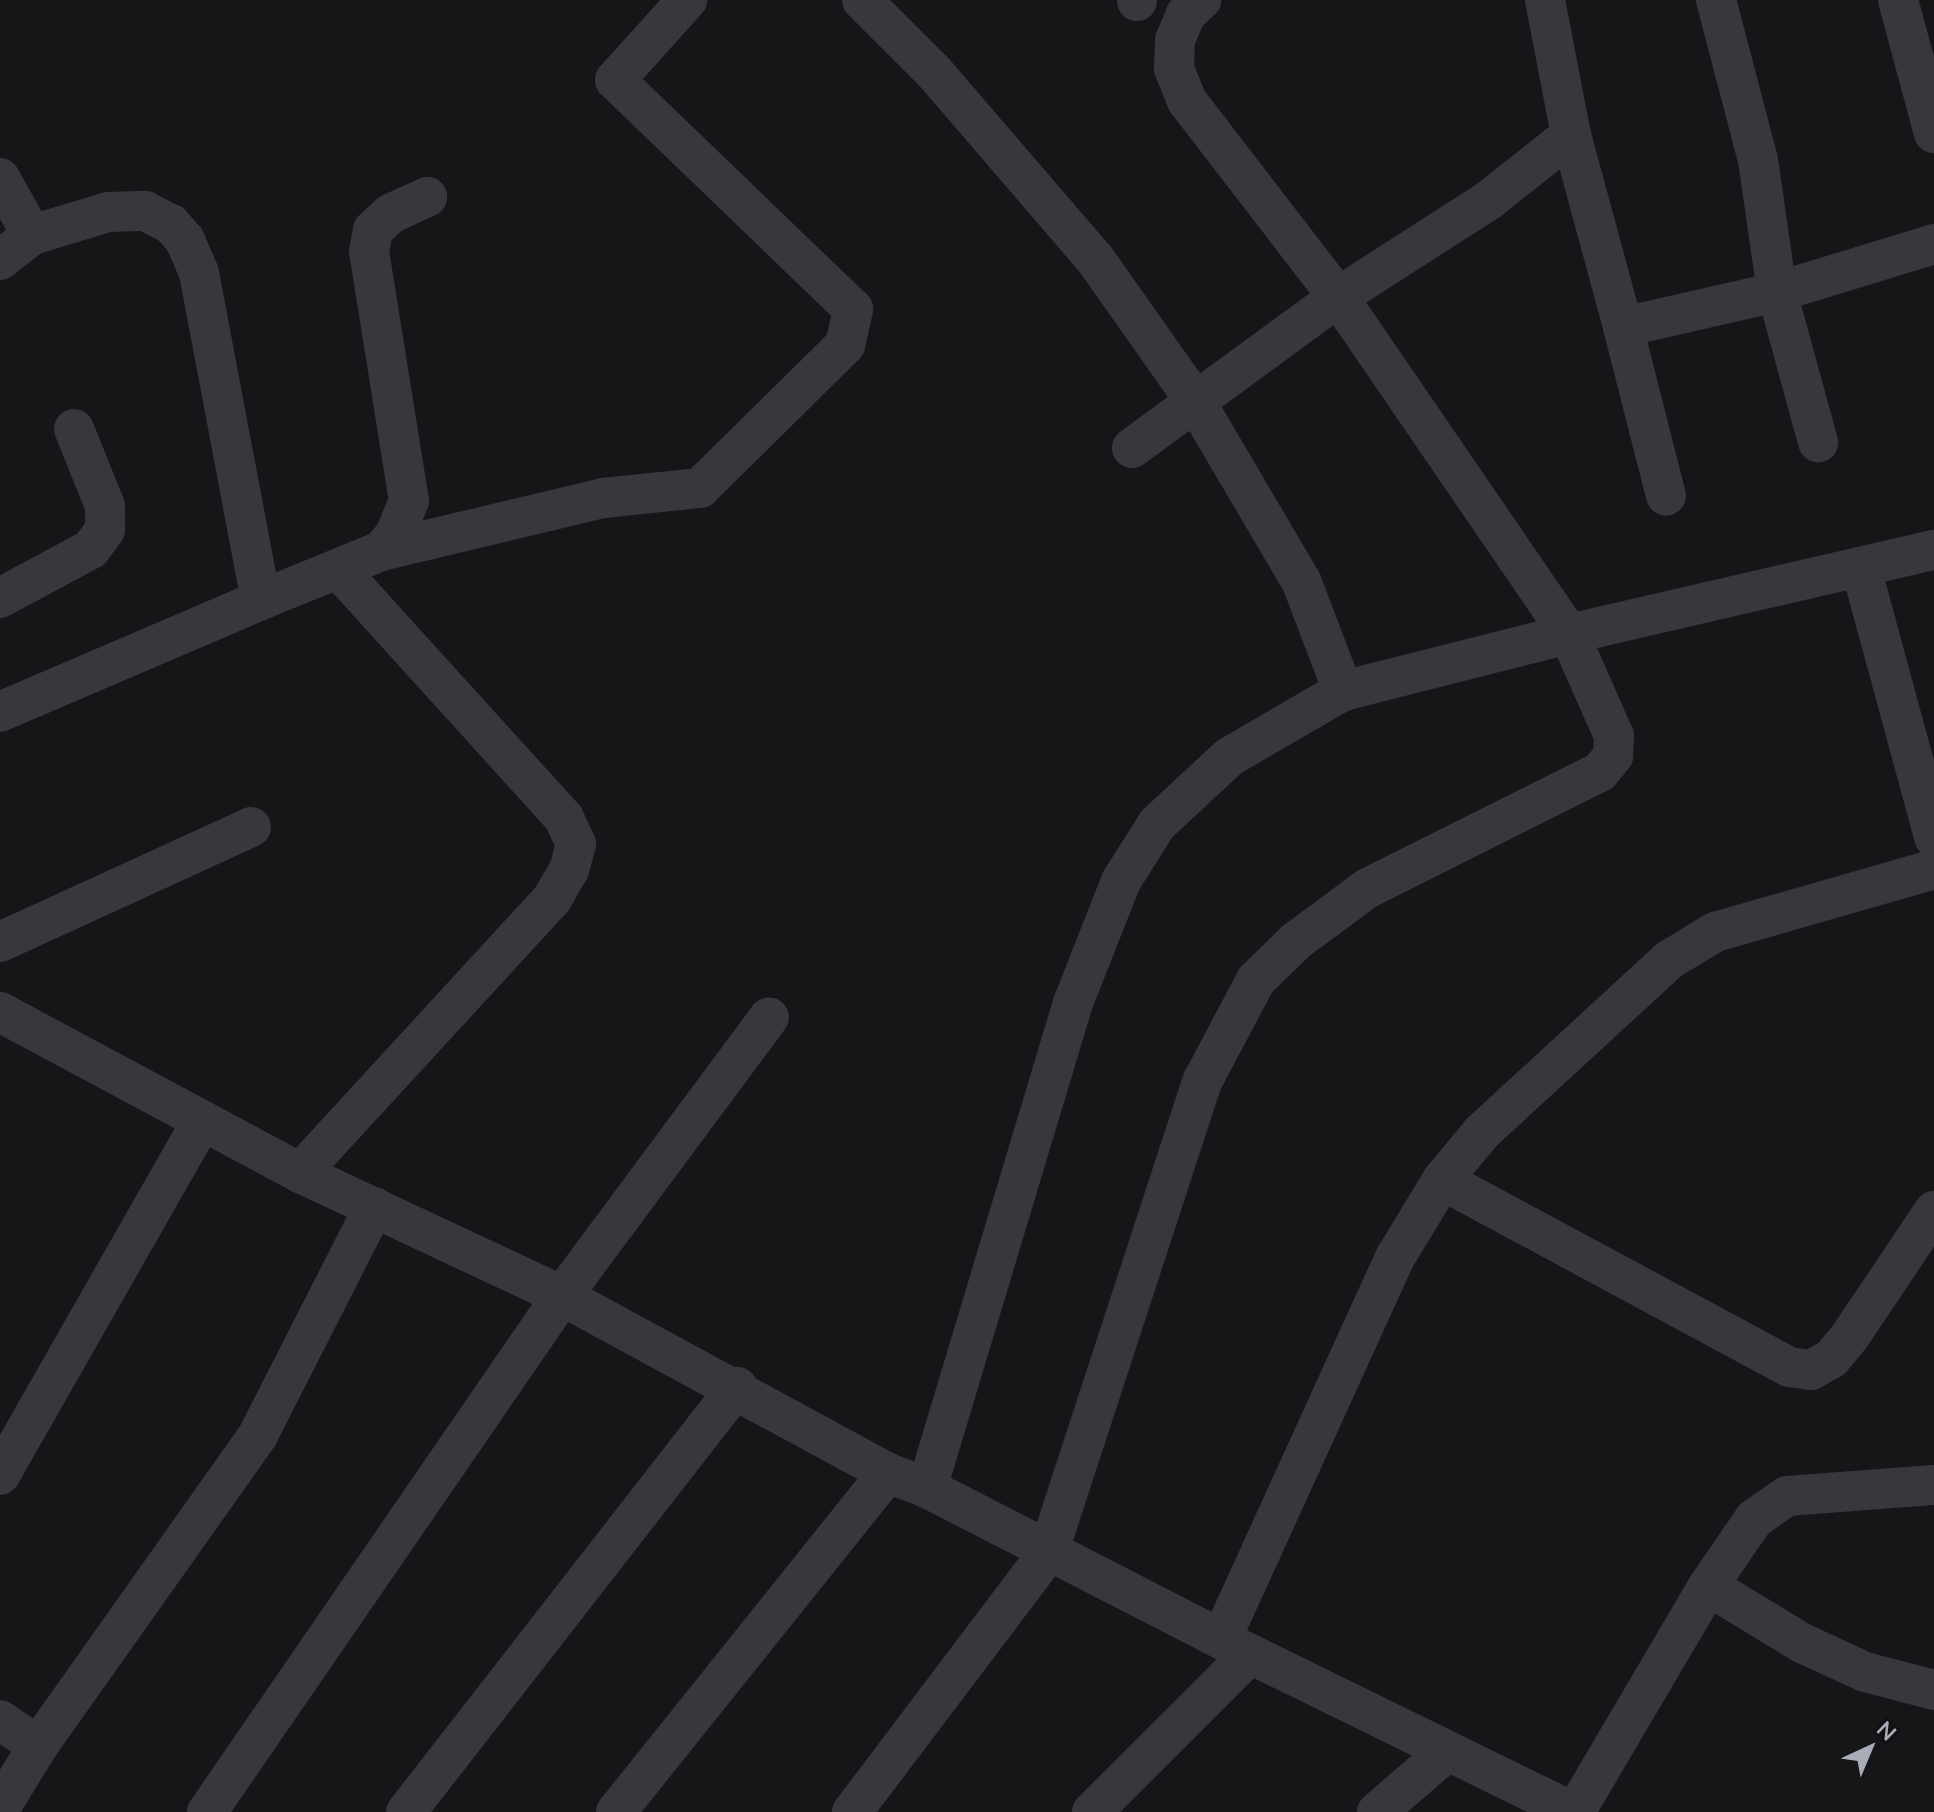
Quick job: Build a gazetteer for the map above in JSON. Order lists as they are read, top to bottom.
{
  "north": "top right"
}
